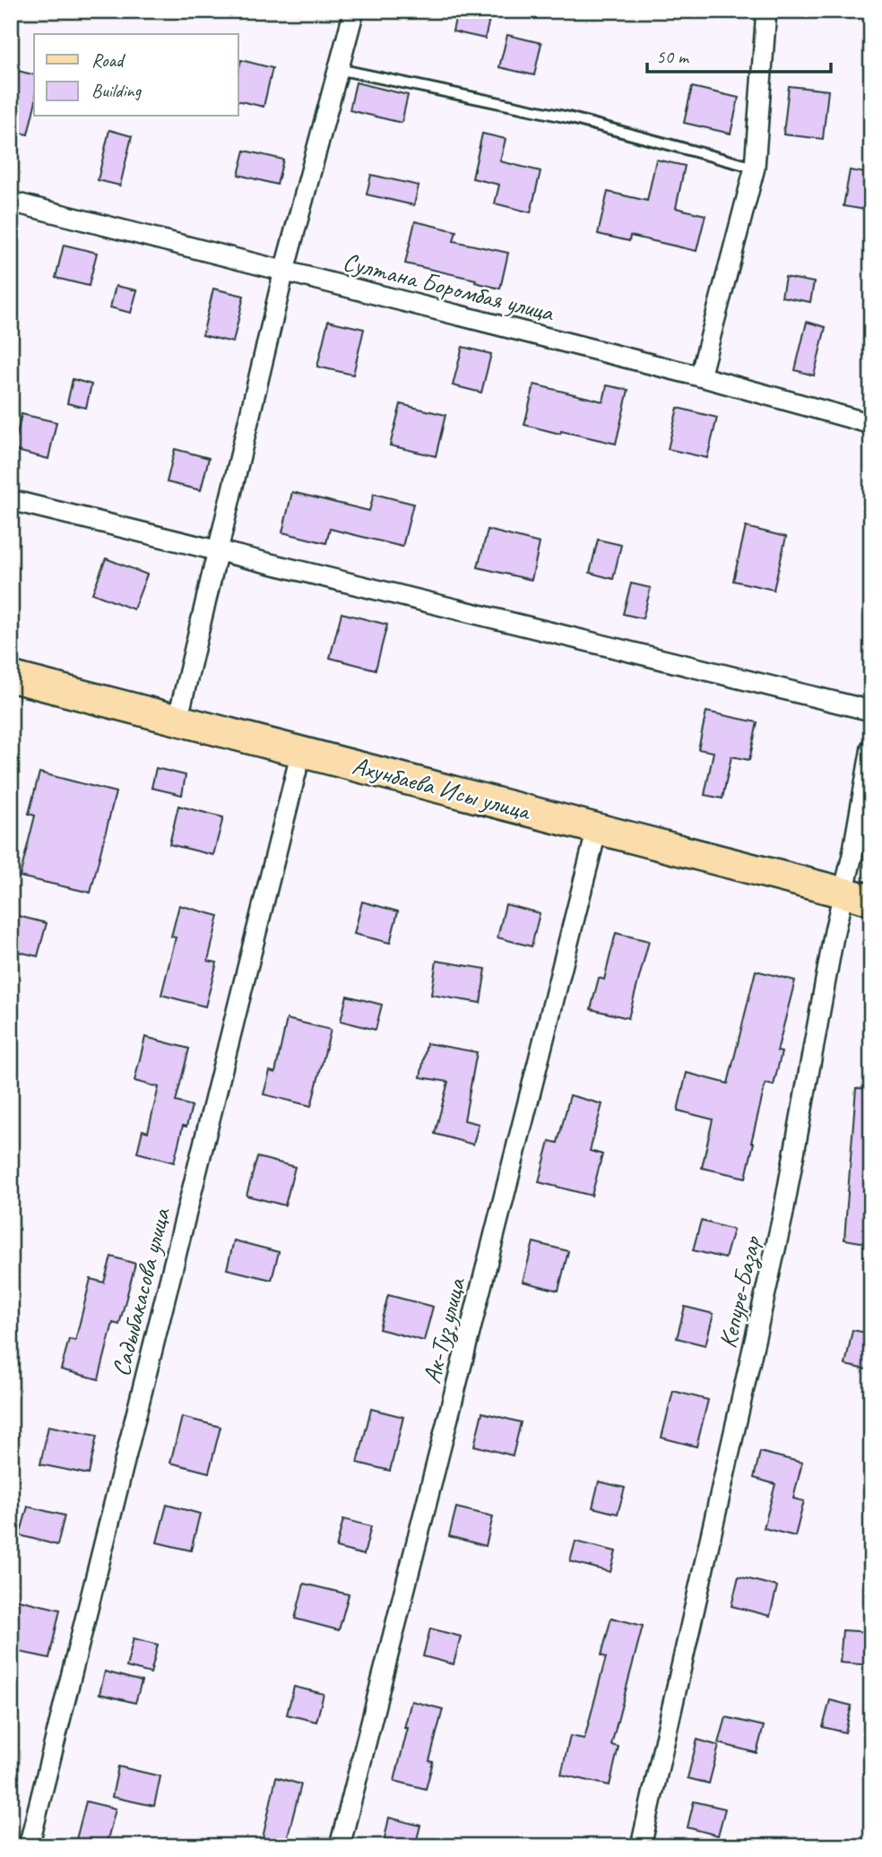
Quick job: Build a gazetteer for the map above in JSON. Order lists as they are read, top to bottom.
{
  "streets": {
    "main road": ["Ахунбаева Исы улица"],
    "street": [
      "Султана Боромбая улица",
      "Садыбакасова улица",
      "Кепуре-Базар",
      "Ак-Туз улица"
    ]
  },
  "crossings": [
    ["Ахунбаева Исы улица", "Садыбакасова улица"],
    ["Ахунбаева Исы улица", "Кепуре-Базар"],
    ["Ахунбаева Исы улица", "Ак-Туз улица"]
  ],
  "legend": ["Road", "Building"],
  "scale_bar": "50 m"
}
